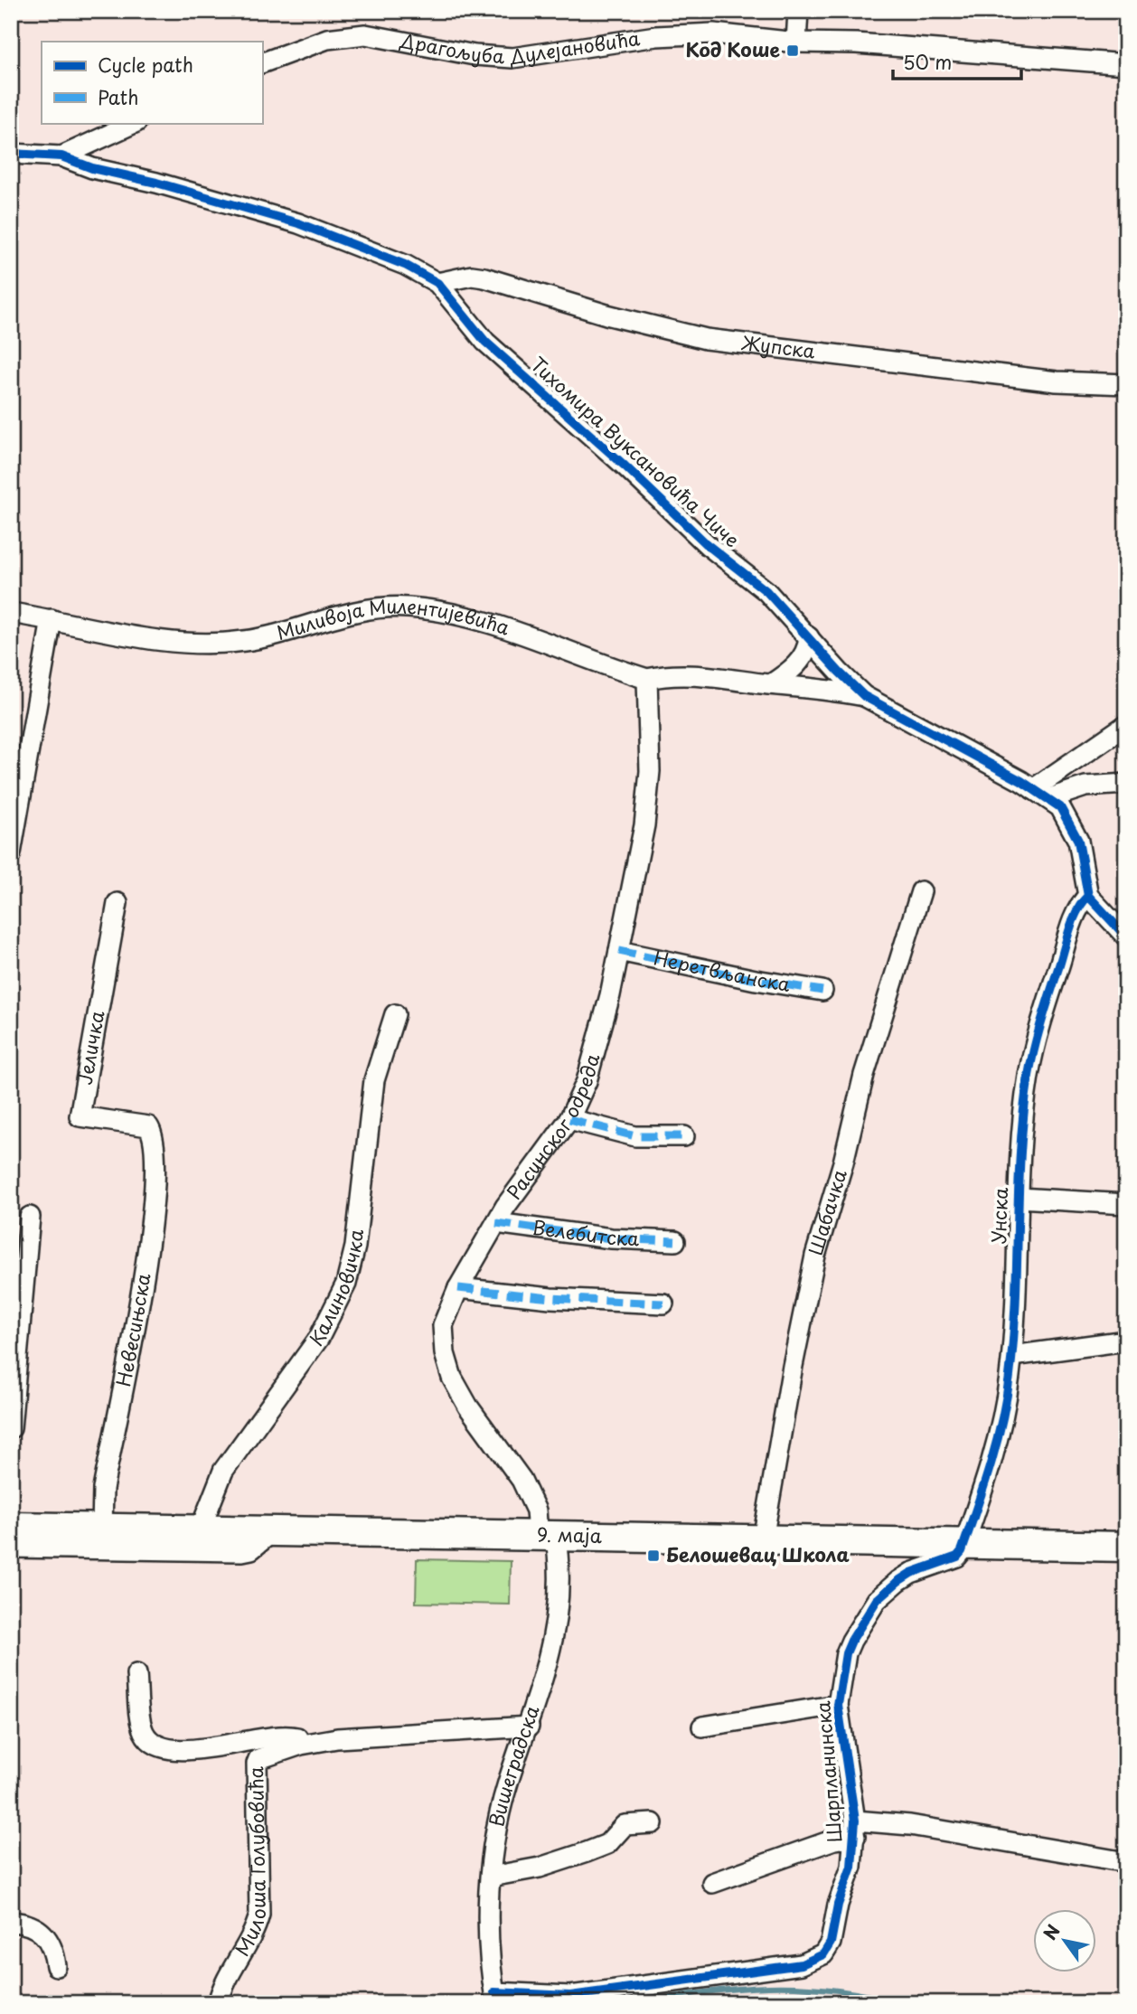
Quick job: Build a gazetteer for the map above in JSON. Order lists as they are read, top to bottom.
{
  "streets": {
    "main road": ["9. маја"],
    "street": [
      "Драгољуба Дулејановића",
      "Жупска",
      "Тихомира Вуксановића Чиче",
      "Миливоја Милентијевића",
      "Неретвљанска",
      "Јеличка",
      "Расинског одреда",
      "Шабачка",
      "Унска",
      "Велебитска",
      "Калиновичка",
      "Невесињска",
      "Вишеградска",
      "Шарпланинска",
      "Милоша Голубовића"
    ]
  },
  "crossings": [
    ["Жупска", "Тихомира Вуксановића Чиче"],
    ["Тихомира Вуксановића Чиче", "Миливоја Милентијевића"],
    ["Тихомира Вуксановића Чиче", "Унска"],
    ["Миливоја Милентијевића", "Расинског одреда"],
    ["Неретвљанска", "Расинског одреда"],
    ["Јеличка", "Невесињска"],
    ["Расинског одреда", "Велебитска"],
    ["Расинског одреда", "9. маја"],
    ["Расинског одреда", "Вишеградска"],
    ["Шабачка", "9. маја"],
    ["Унска", "9. маја"],
    ["Унска", "Шарпланинска"],
    ["Калиновичка", "9. маја"],
    ["Невесињска", "9. маја"],
    ["9. маја", "Вишеградска"],
    ["9. маја", "Шарпланинска"],
    ["Вишеградска", "Шарпланинска"],
    ["Вишеградска", "Милоша Голубовића"]
  ],
  "places": {
    "transit": ["Код Коше", "Белошевац Школа"]
  },
  "legend": ["Cycle path", "Path"],
  "scale_bar": "50 m",
  "north": "top left"
}
